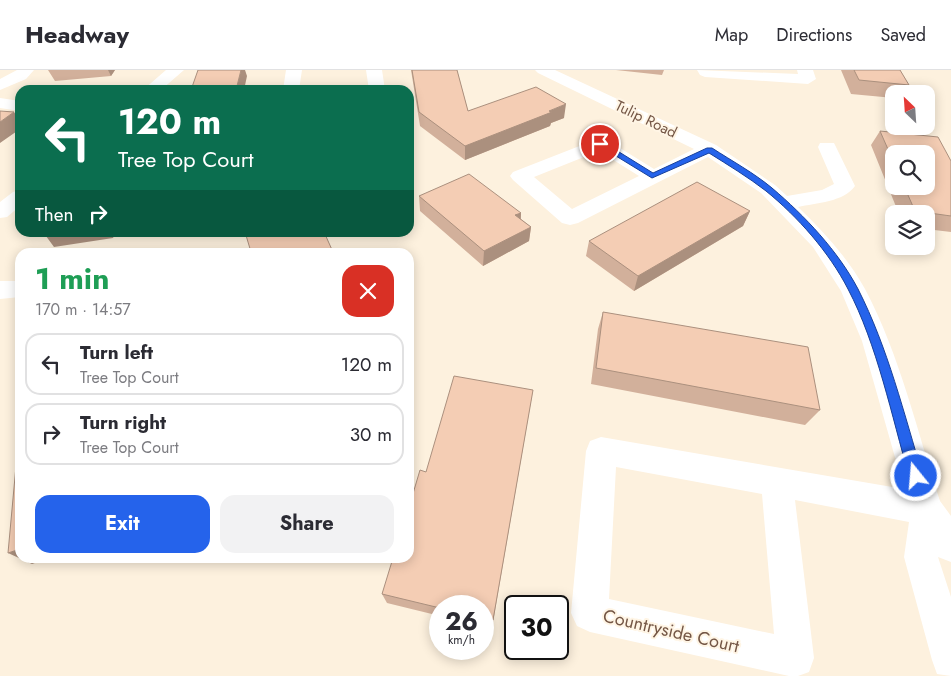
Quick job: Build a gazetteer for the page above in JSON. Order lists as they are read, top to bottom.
{
  "streets": {
    "street": ["Tulip Road", "Countryside Court"]
  },
  "crossings": [
    ["Tulip Road", "Countryside Court"]
  ],
  "north": "top left",
  "page": {
    "header": "Headway",
    "nav": ["Map", "Directions", "Saved"],
    "turn": ["120 m", "Tree Top Court"],
    "then": "Then",
    "heading": ["1 min", "170 m · 14:57"],
    "list": [
      {
        "name": "Turn left",
        "note": "Tree Top Court",
        "value": "120 m"
      },
      {
        "name": "Turn right",
        "note": "Tree Top Court",
        "value": "30 m"
      }
    ],
    "buttons": ["Exit", "Share"],
    "speed": "26 km/h",
    "limit": "30"
  }
}
